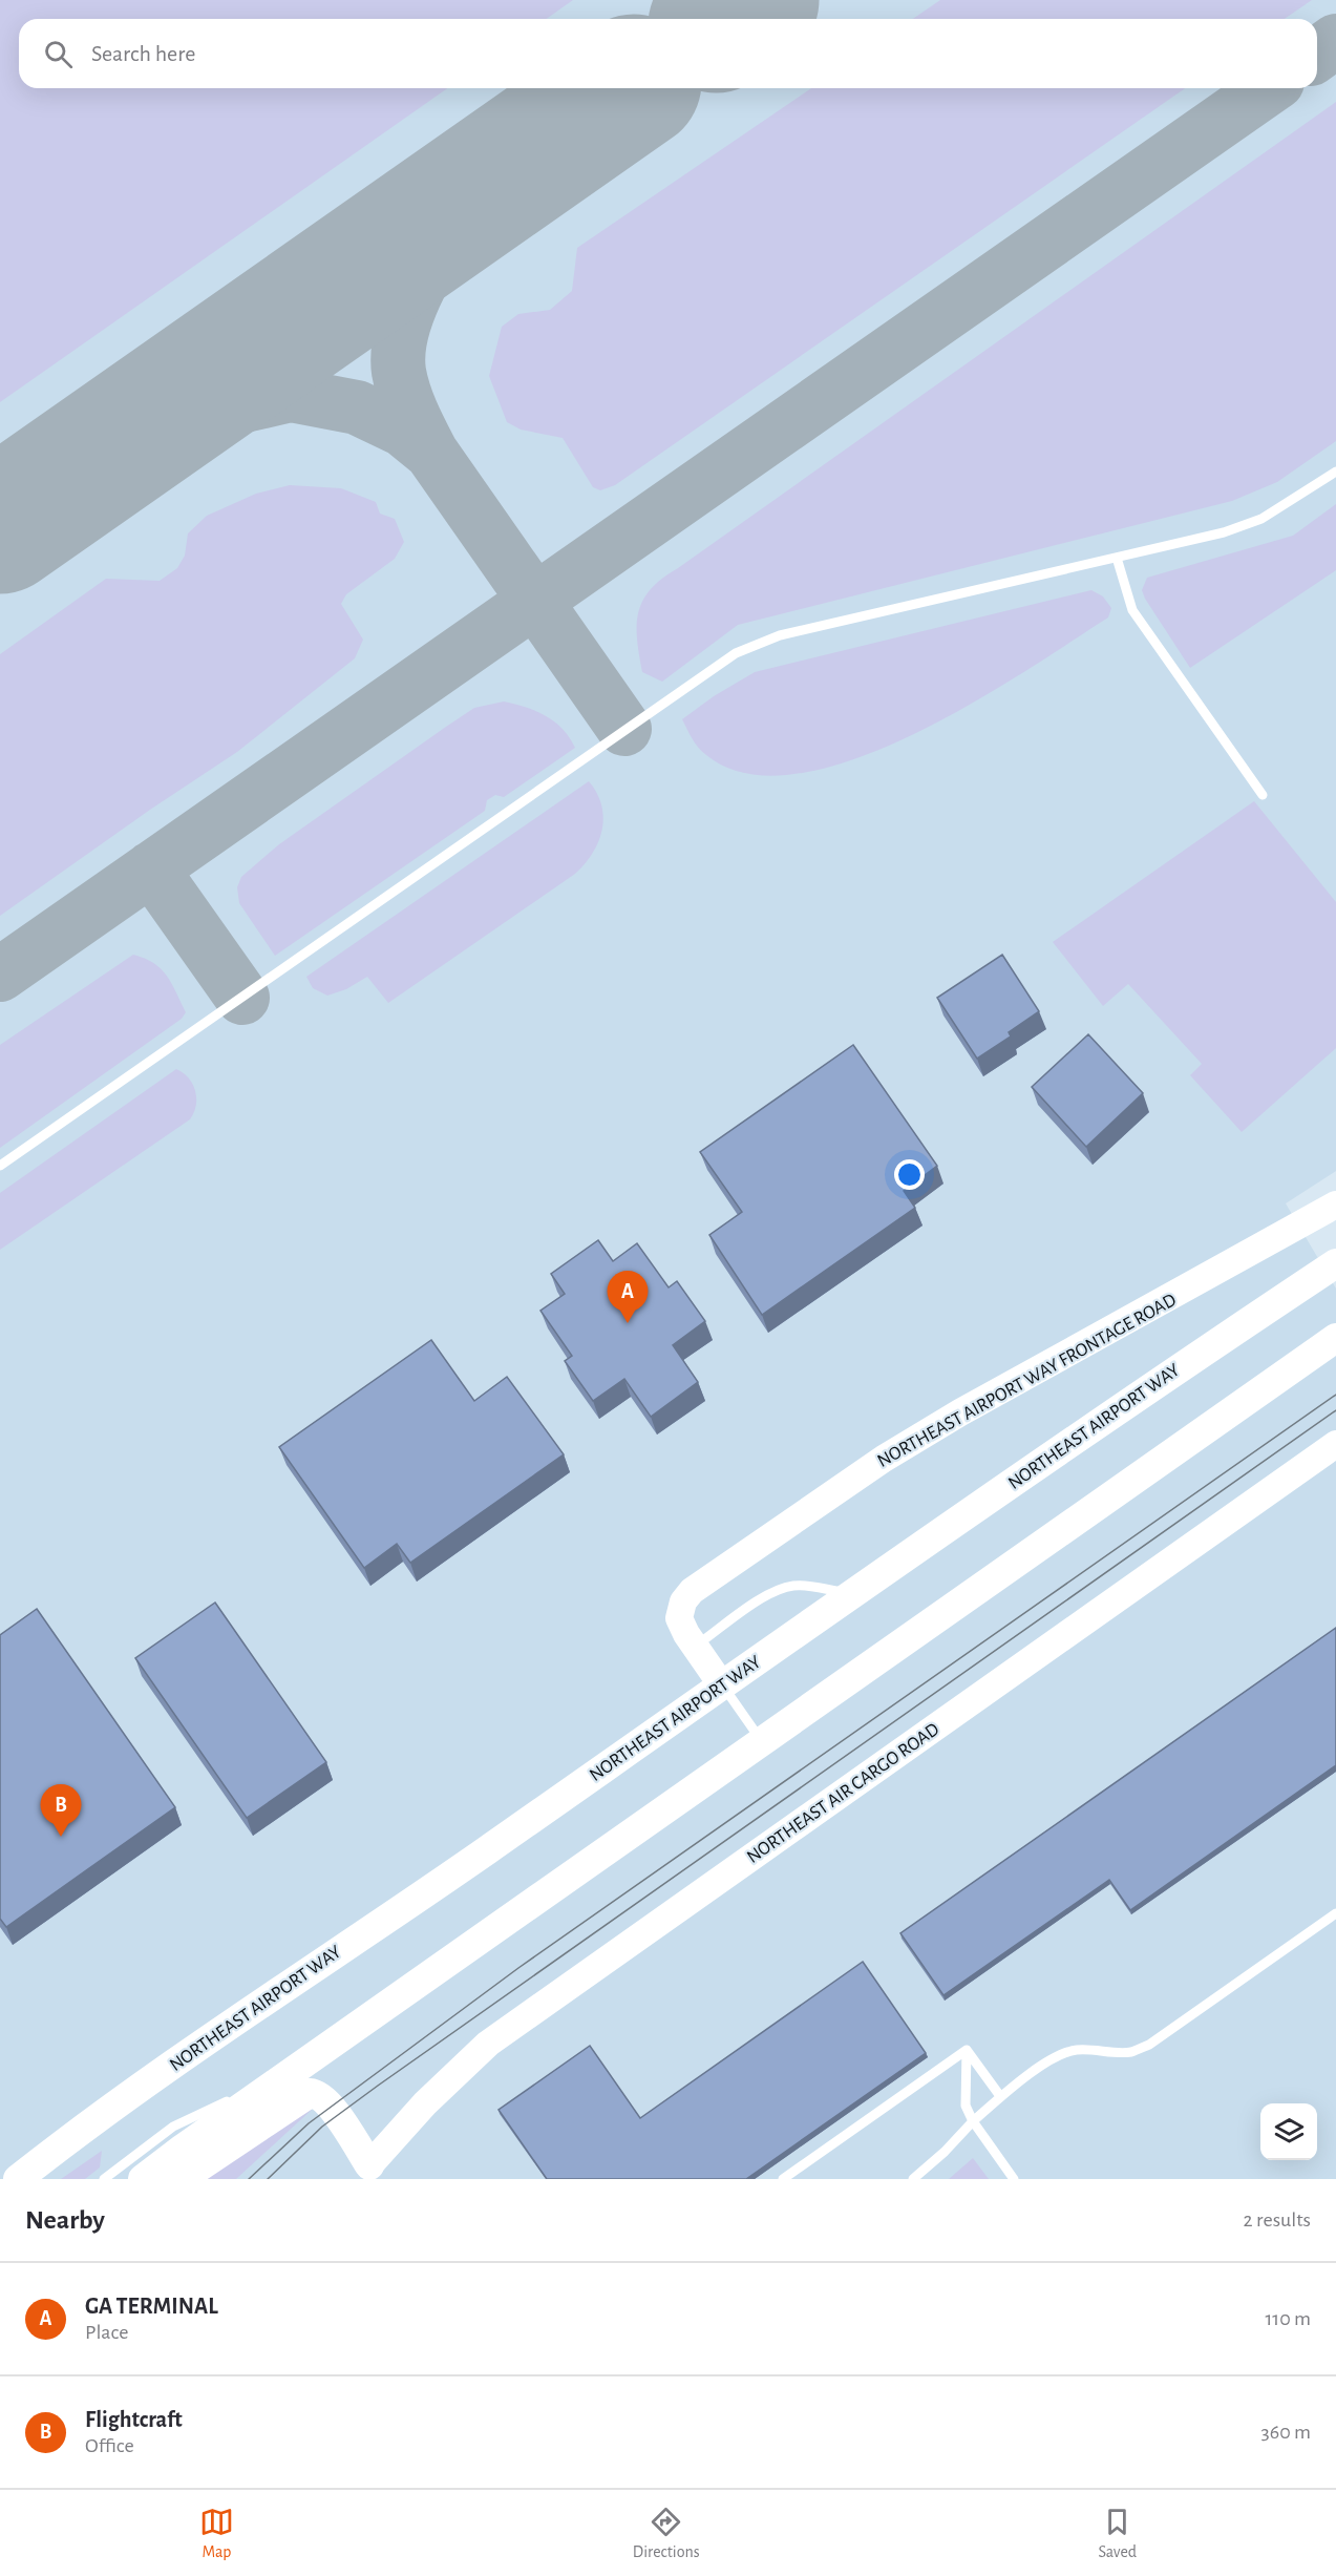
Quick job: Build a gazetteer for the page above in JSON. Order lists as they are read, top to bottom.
{
  "streets": {
    "main road": ["NORTHEAST AIRPORT WAY"],
    "street": ["NORTHEAST AIRPORT WAY FRONTAGE ROAD", "NORTHEAST AIR CARGO ROAD"]
  },
  "crossings": [
    ["NORTHEAST AIRPORT WAY FRONTAGE ROAD", "NORTHEAST AIRPORT WAY"]
  ],
  "page": {
    "search": "Search here",
    "pins": ["A", "B"],
    "heading": ["Nearby", "2 results"],
    "list": [
      {
        "mark": "A",
        "name": "GA TERMINAL",
        "note": "Place",
        "value": "110 m"
      },
      {
        "mark": "B",
        "name": "Flightcraft",
        "note": "Office",
        "value": "360 m"
      }
    ],
    "nav": ["Map", "Directions", "Saved"]
  }
}
